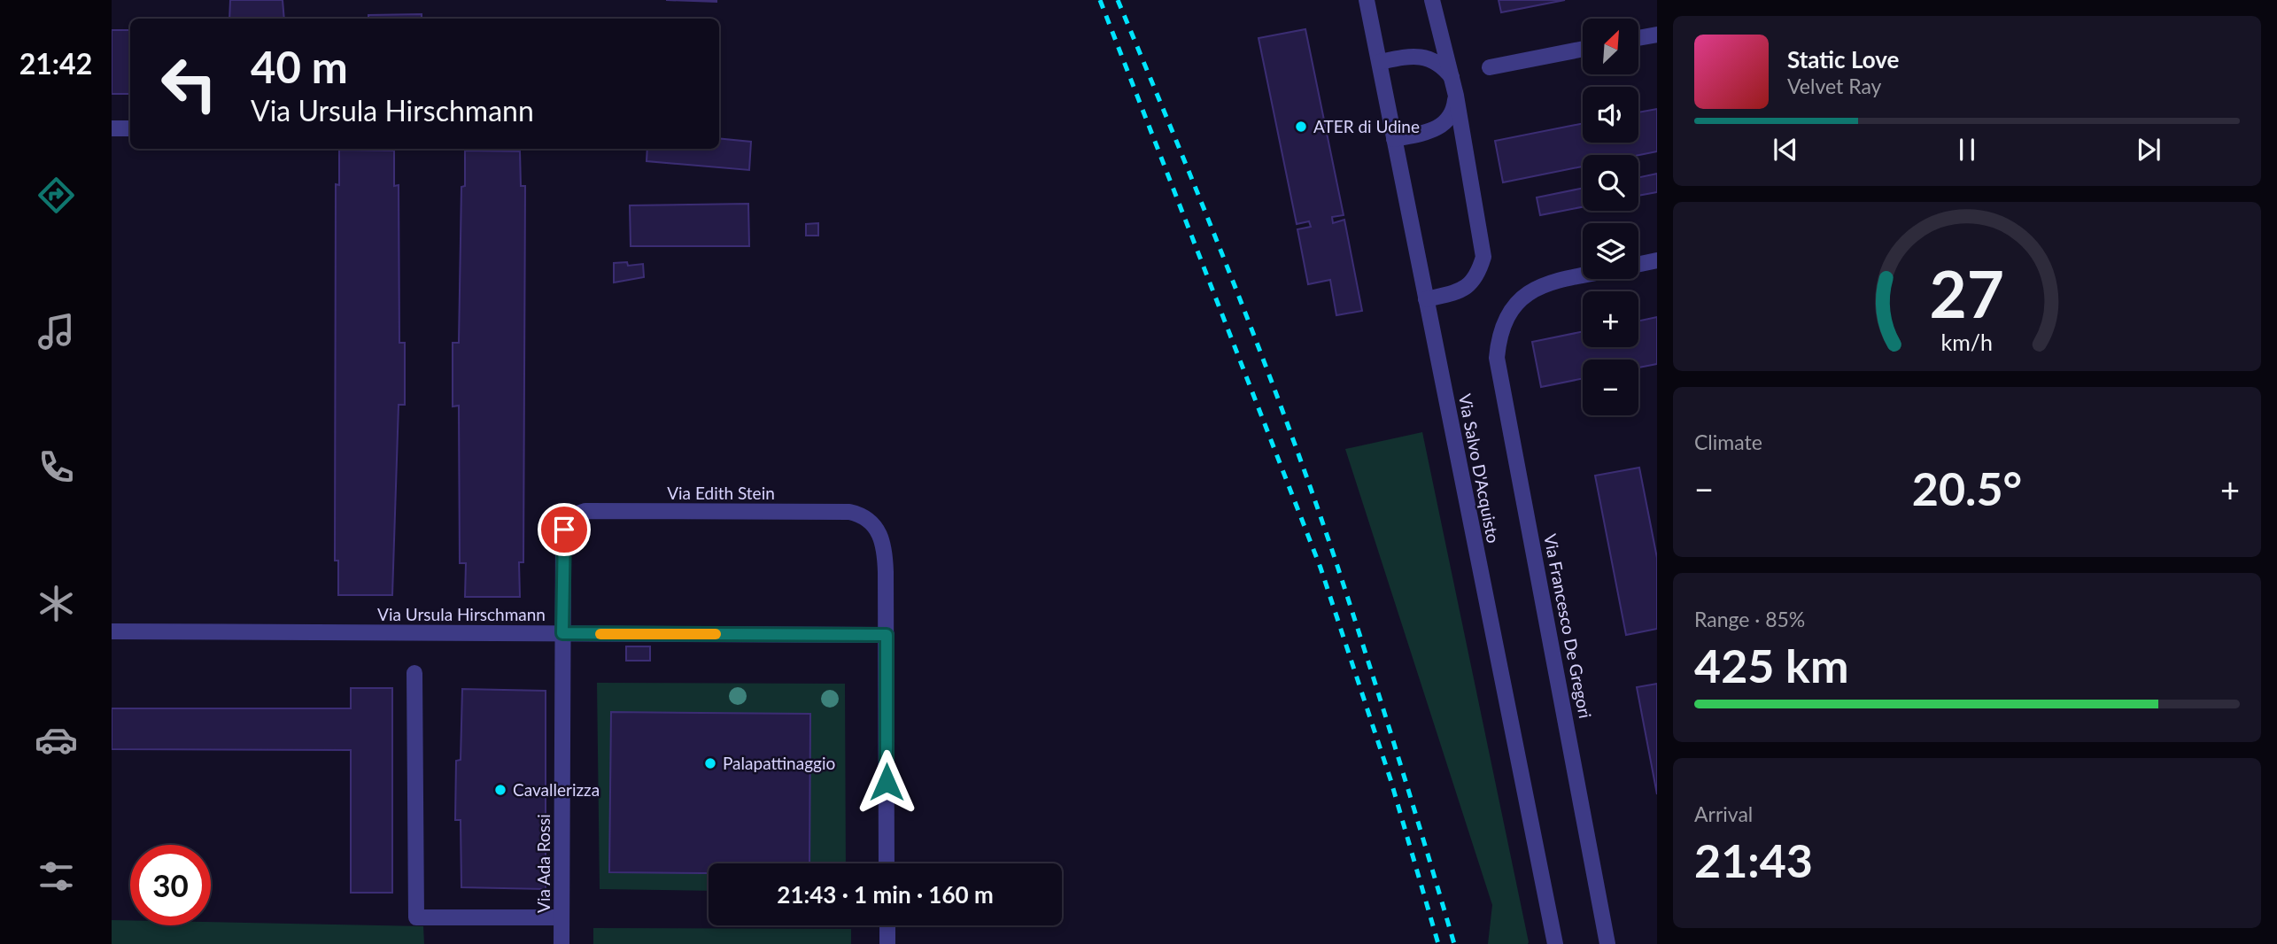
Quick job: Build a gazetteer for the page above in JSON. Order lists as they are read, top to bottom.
{
  "streets": {
    "street": [
      "Via Salvo D'Acquisto",
      "Via Edith Stein",
      "Via Ursula Hirschmann",
      "Via Francesco De Gregori",
      "Via Ada Rossi"
    ]
  },
  "crossings": [
    ["Via Edith Stein", "Via Ursula Hirschmann"],
    ["Via Edith Stein", "Via Ada Rossi"],
    ["Via Ursula Hirschmann", "Via Ada Rossi"]
  ],
  "places": ["ATER di Udine", "Palapattinaggio", "Cavallerizza"],
  "north": "top right",
  "page": {
    "tabs": "21:42",
    "map_buttons": ["+", "−"],
    "turn": ["40 m", "Via Ursula Hirschmann"],
    "song": ["Static Love", "Velvet Ray"],
    "tile": [
      "Climate",
      ["Range · 85%", "425 km"],
      ["Arrival", "21:43"]
    ],
    "heat": ["−", "20.5°", "+"],
    "limit": "30",
    "trip": "21:43 · 1 min · 160 m",
    "gauge": ["27", "km/h"]
  }
}
